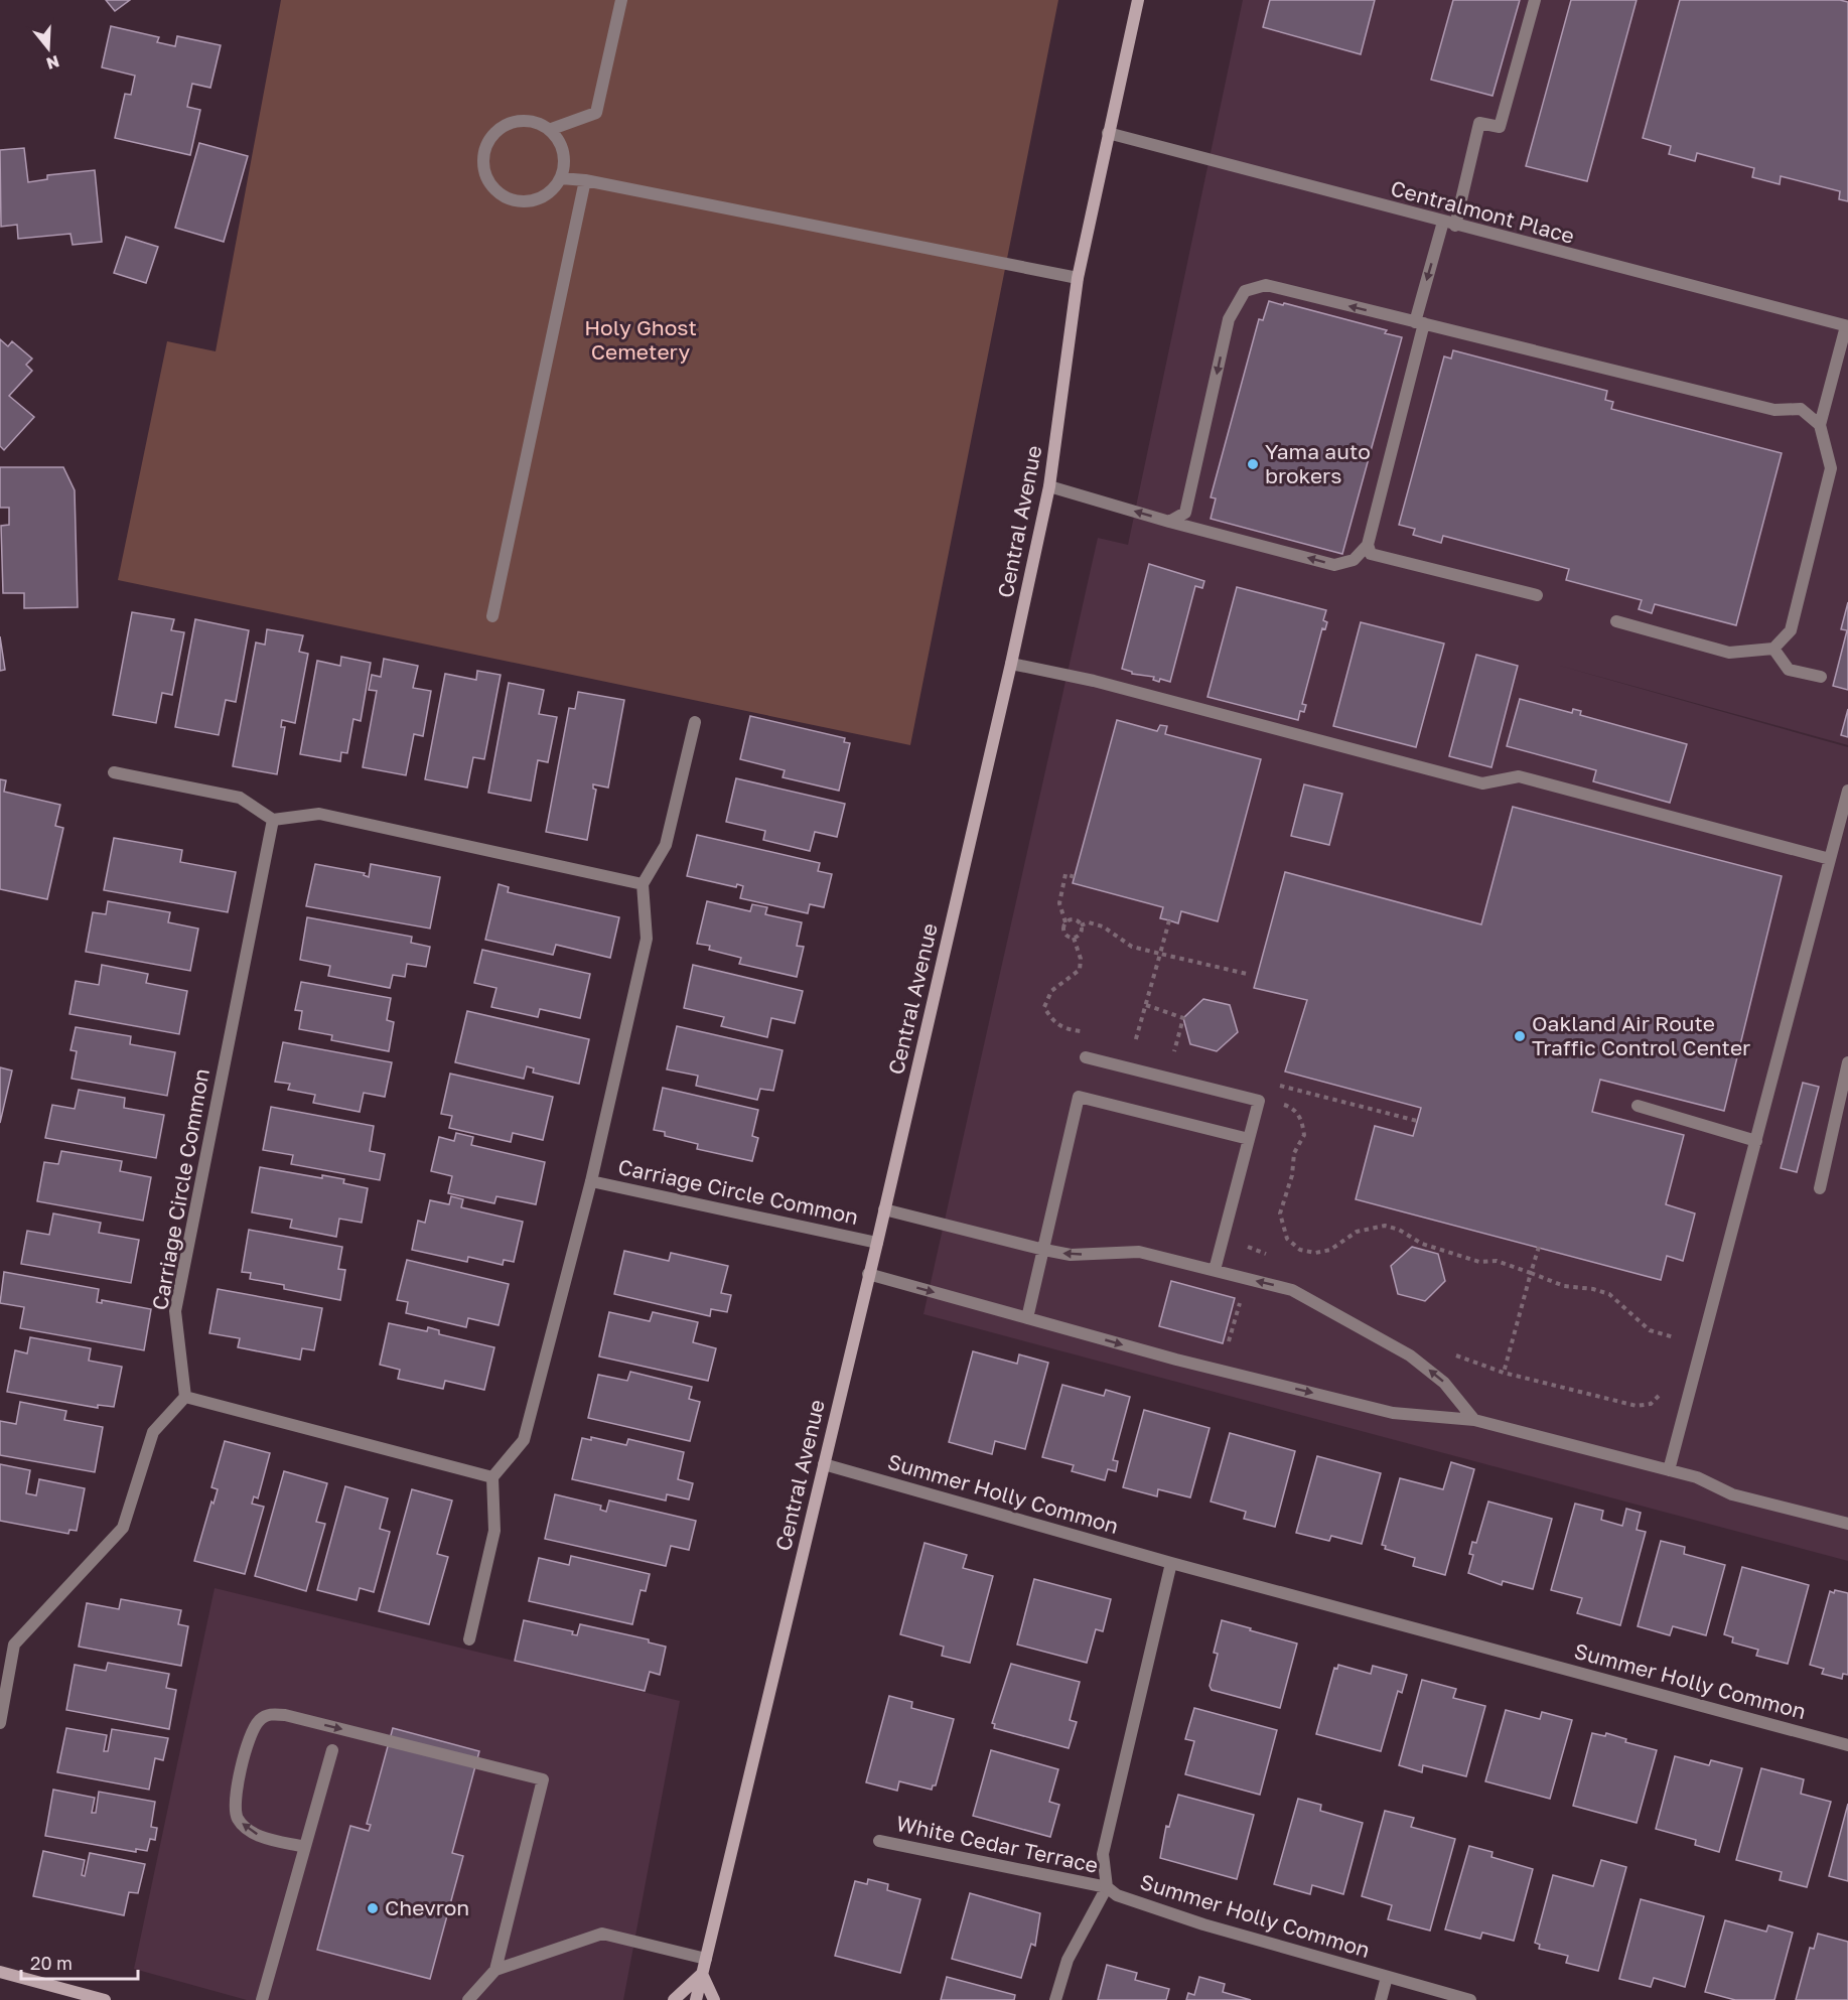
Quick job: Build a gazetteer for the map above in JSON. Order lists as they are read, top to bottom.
{
  "streets": {
    "main road": ["Central Avenue"],
    "street": [
      "Centralmont Place",
      "Carriage Circle Common",
      "Summer Holly Common",
      "White Cedar Terrace"
    ]
  },
  "crossings": [
    ["Centralmont Place", "Central Avenue"],
    ["Central Avenue", "Carriage Circle Common"],
    ["Central Avenue", "Summer Holly Common"],
    ["Summer Holly Common", "White Cedar Terrace"]
  ],
  "parks": ["Holy Ghost Cemetery"],
  "places": ["Yama auto brokers", "Oakland Air Route Traffic Control Center", "Chevron"],
  "scale_bar": "20 m",
  "north": "bottom"
}
